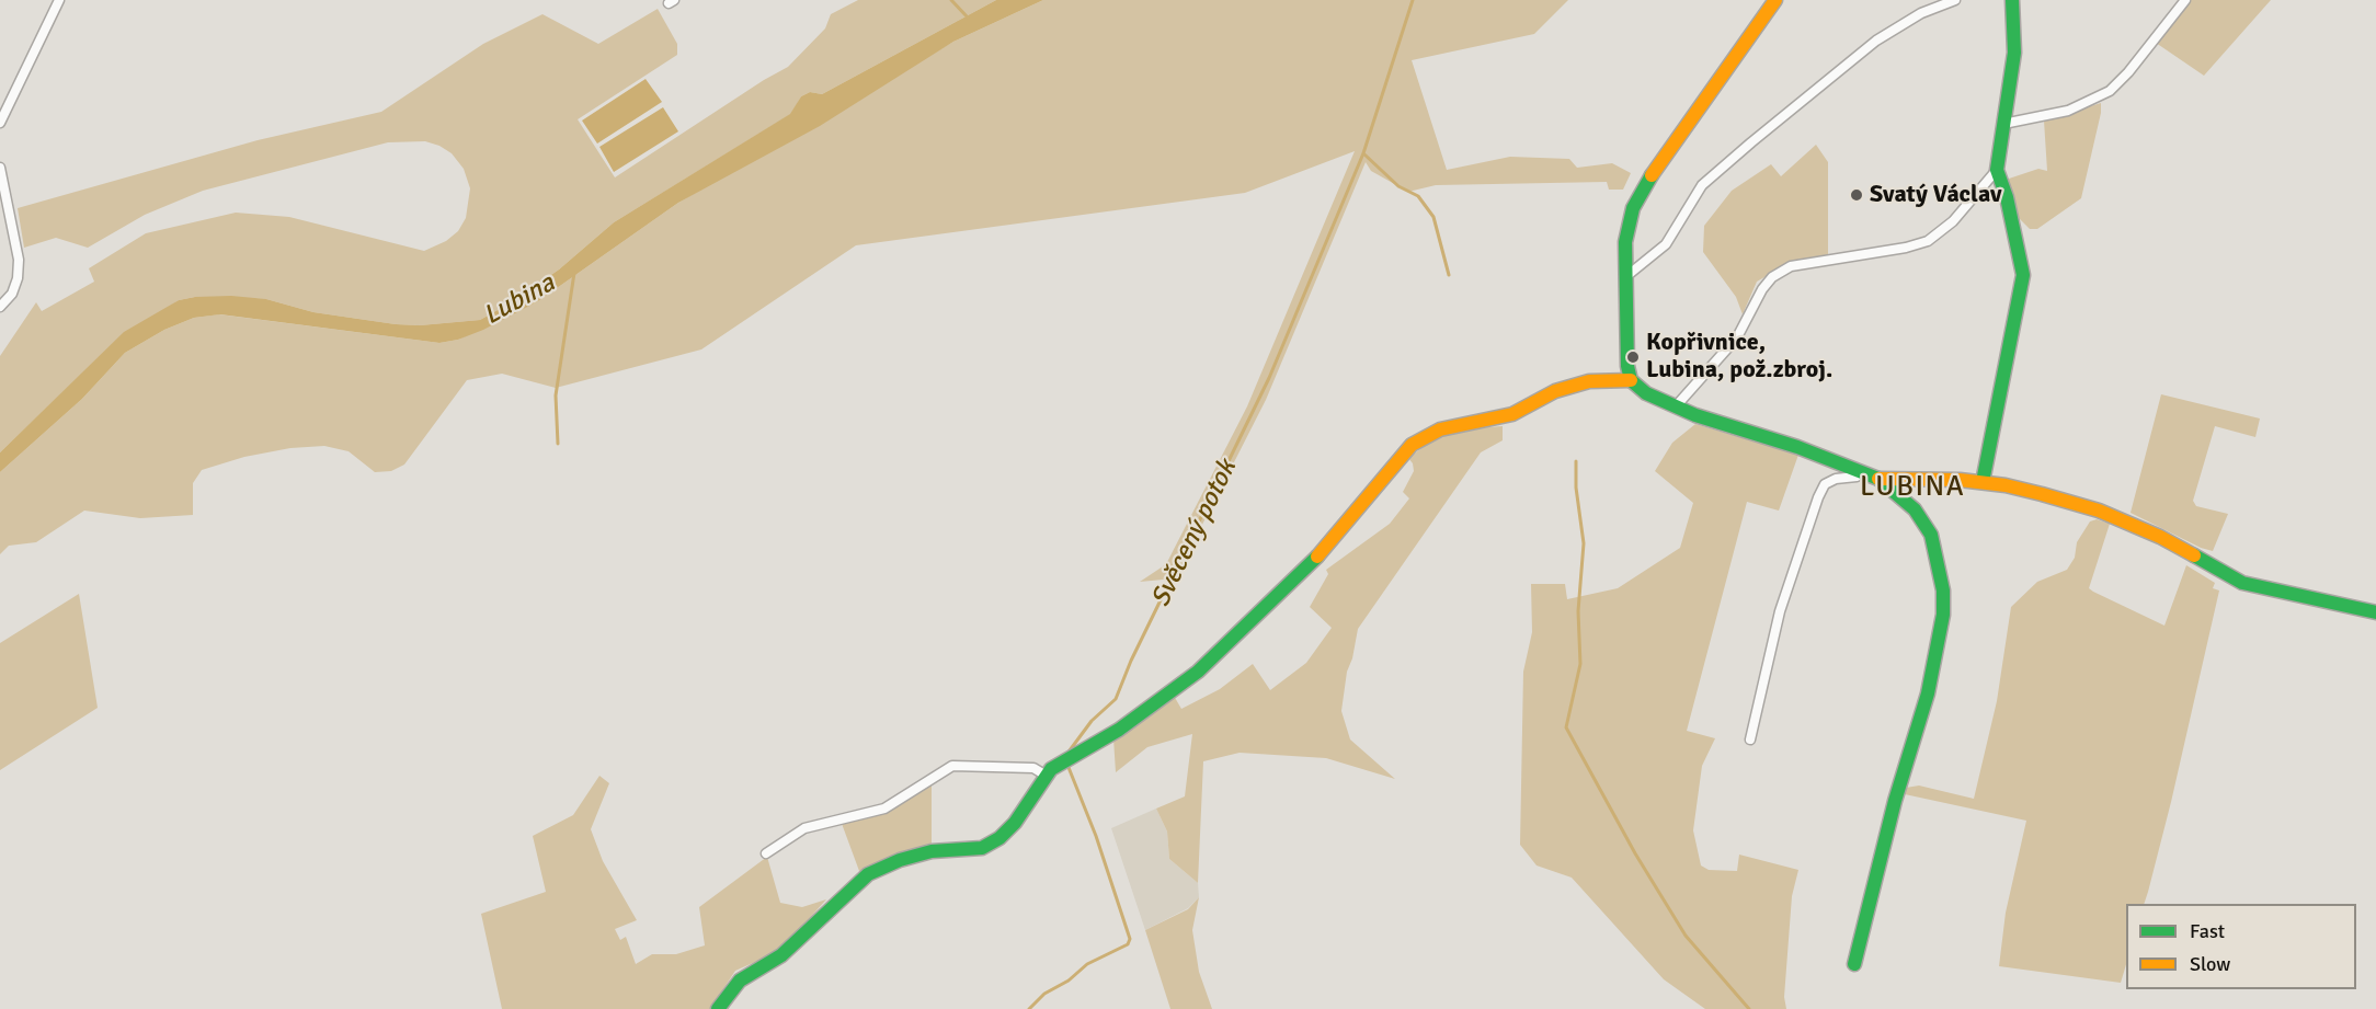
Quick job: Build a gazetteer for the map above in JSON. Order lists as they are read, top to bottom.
{
  "districts": ["LUBINA"],
  "water": ["Lubina", "Svěcený potok"],
  "places": ["Svatý Václav", "Kopřivnice, Lubina, pož.zbroj."],
  "legend": ["Fast", "Slow"]
}
